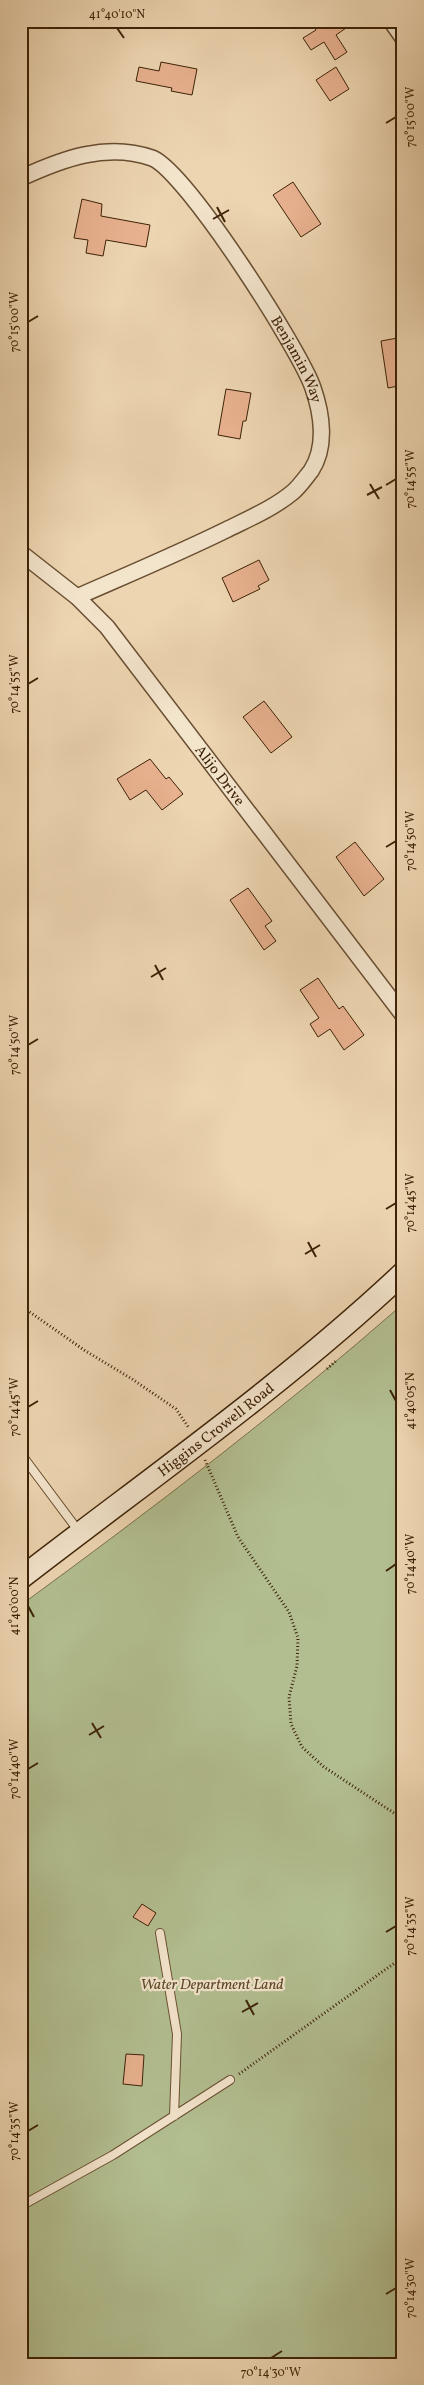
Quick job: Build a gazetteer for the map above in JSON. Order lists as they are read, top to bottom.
{
  "streets": {
    "main road": ["Higgins Crowell Road"],
    "street": ["Benjamin Way", "Alijo Drive"]
  },
  "crossings": [
    ["Benjamin Way", "Alijo Drive"]
  ],
  "parks": ["Water Department Land"],
  "coordinates": [
    "41°40'10\"N",
    "70°15'00\"W",
    "70°14'55\"W",
    "70°14'50\"W",
    "70°14'45\"W",
    "41°40'05\"N",
    "70°14'40\"W",
    "41°40'00\"N",
    "70°14'35\"W",
    "70°14'30\"W"
  ]
}
